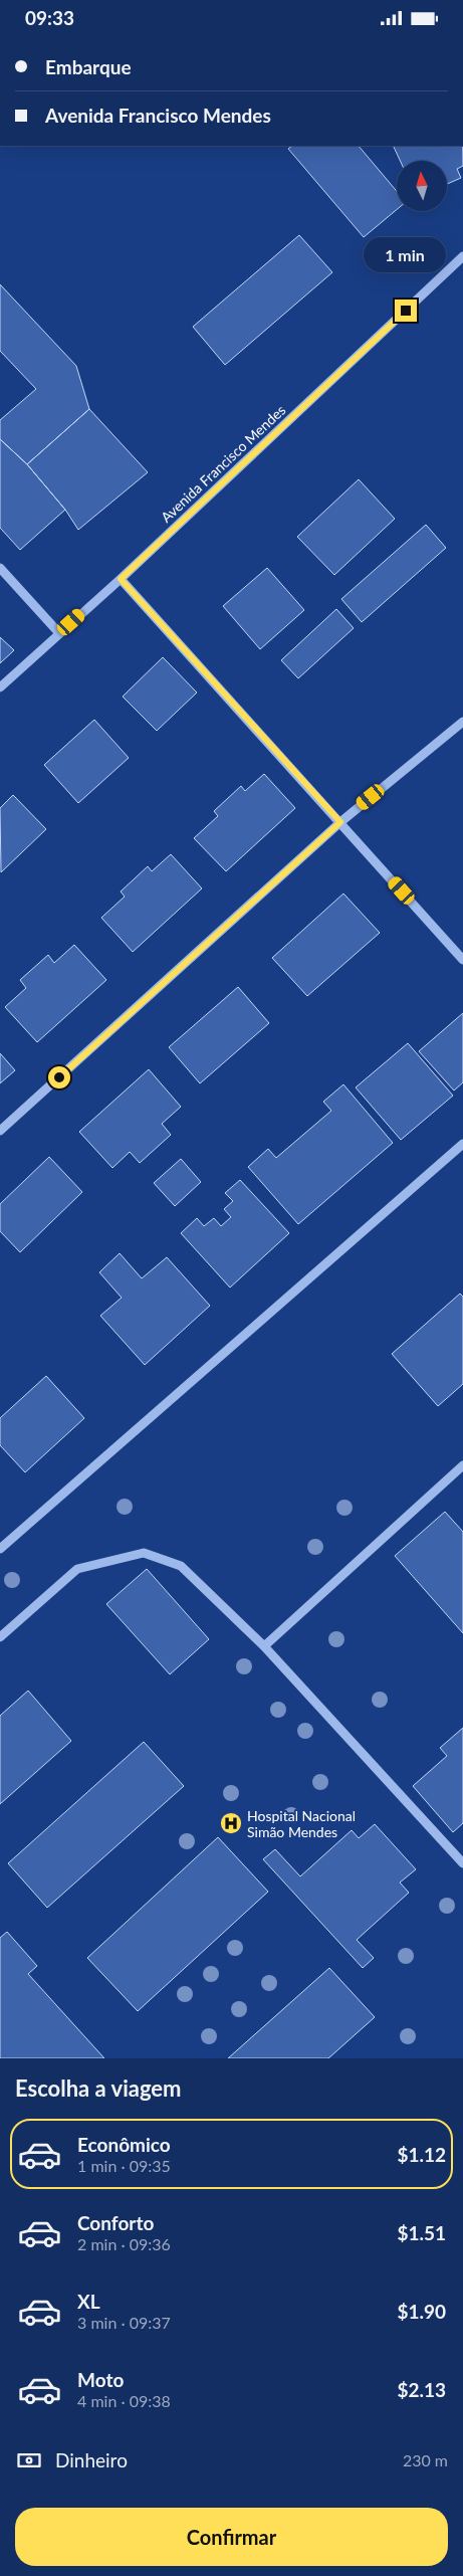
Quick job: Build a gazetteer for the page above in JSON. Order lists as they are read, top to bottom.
{
  "streets": {
    "street": ["Avenida Francisco Mendes"]
  },
  "places": {
    "hospital": ["Hospital Nacional Simão Mendes"]
  },
  "north": "top",
  "page": {
    "status": "09:33",
    "banner": ["Embarque", "Avenida Francisco Mendes"],
    "bubble": "1 min",
    "heading": "Escolha a viagem",
    "list": [
      {
        "name": "Econômico",
        "note": "1 min · 09:35",
        "value": "$1.12"
      },
      {
        "name": "Conforto",
        "note": "2 min · 09:36",
        "value": "$1.51"
      },
      {
        "name": "XL",
        "note": "3 min · 09:37",
        "value": "$1.90"
      },
      {
        "name": "Moto",
        "note": "4 min · 09:38",
        "value": "$2.13"
      }
    ],
    "pay": ["Dinheiro", "230 m"],
    "buttons": "Confirmar"
  }
}
